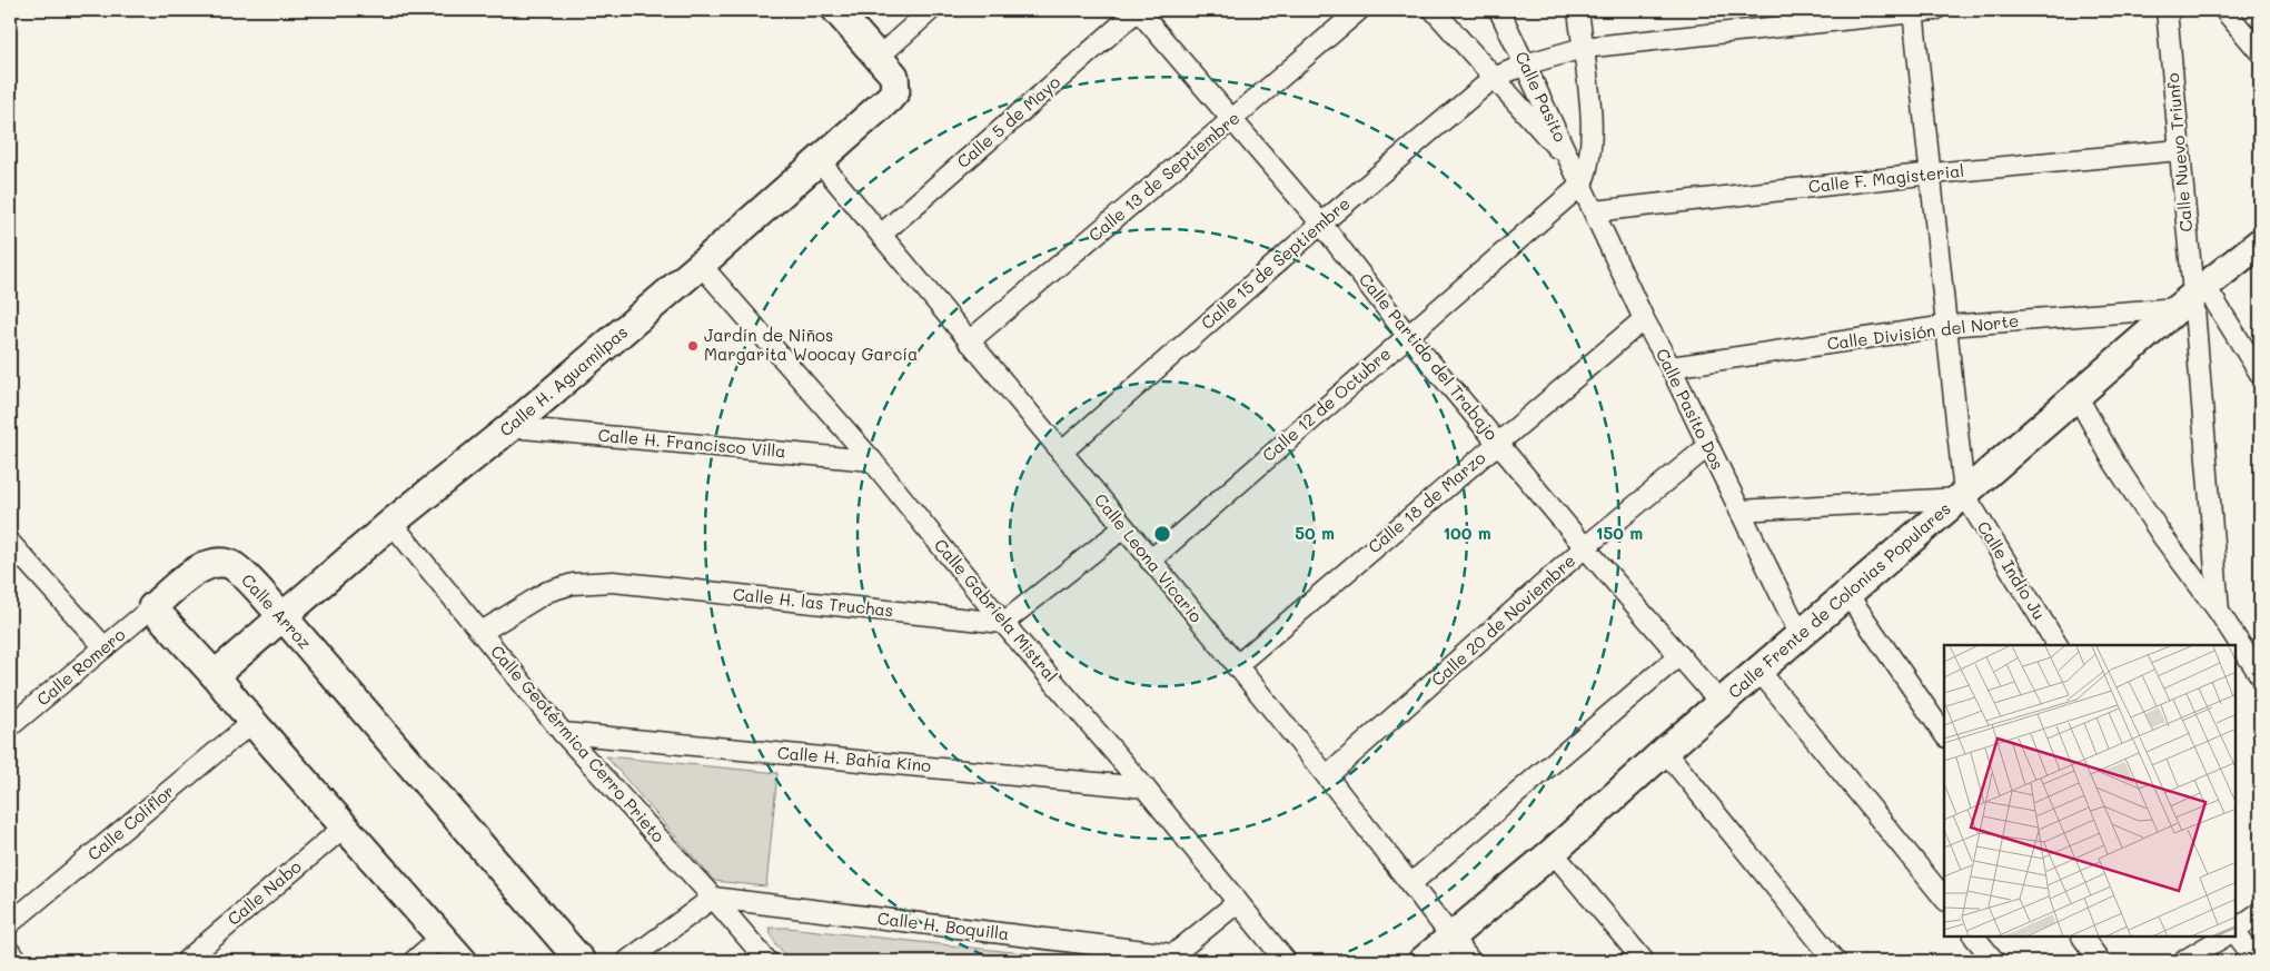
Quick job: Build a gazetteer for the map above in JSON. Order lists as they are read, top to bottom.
{
  "streets": {
    "street": [
      "Calle Pasito",
      "Calle 5 de Mayo",
      "Calle Nuevo Triunfo",
      "Calle 13 de Septiembre",
      "Calle F. Magisterial",
      "Calle 15 de Septiembre",
      "Calle División del Norte",
      "Calle Partido del Trabajo",
      "Calle H. Aguamilpas",
      "Calle 12 de Octubre",
      "Calle Pasito Dos",
      "Calle H. Francisco Villa",
      "Calle 18 de Marzo",
      "Calle Leona Vicario",
      "Calle Indio Ju",
      "Calle Frente de Colonias Populares",
      "Calle H. las Truchas",
      "Calle Gabriela Mistral",
      "Calle Arroz",
      "Calle 20 de Noviembre",
      "Calle Romero",
      "Calle Geotérmica Cerro Prieto",
      "Calle H. Bahía Kino",
      "Calle Coliflor",
      "Calle Nabo",
      "Calle H. Boquilla"
    ]
  },
  "crossings": [
    ["Calle Pasito", "Calle 15 de Septiembre"],
    ["Calle Pasito", "Calle 12 de Octubre"],
    ["Calle Pasito", "Calle Pasito Dos"],
    ["Calle 5 de Mayo", "Calle Partido del Trabajo"],
    ["Calle 5 de Mayo", "Calle Leona Vicario"],
    ["Calle Nuevo Triunfo", "Calle F. Magisterial"],
    ["Calle Nuevo Triunfo", "Calle División del Norte"],
    ["Calle Nuevo Triunfo", "Calle Frente de Colonias Populares"],
    ["Calle 13 de Septiembre", "Calle Partido del Trabajo"],
    ["Calle 13 de Septiembre", "Calle Leona Vicario"],
    ["Calle F. Magisterial", "Calle Pasito Dos"],
    ["Calle 15 de Septiembre", "Calle Partido del Trabajo"],
    ["Calle 15 de Septiembre", "Calle Leona Vicario"],
    ["Calle División del Norte", "Calle Pasito Dos"],
    ["Calle División del Norte", "Calle Frente de Colonias Populares"],
    ["Calle Partido del Trabajo", "Calle 12 de Octubre"],
    ["Calle Partido del Trabajo", "Calle 18 de Marzo"],
    ["Calle Partido del Trabajo", "Calle Frente de Colonias Populares"],
    ["Calle Partido del Trabajo", "Calle 20 de Noviembre"],
    ["Calle H. Aguamilpas", "Calle H. Francisco Villa"],
    ["Calle H. Aguamilpas", "Calle Leona Vicario"],
    ["Calle H. Aguamilpas", "Calle Gabriela Mistral"],
    ["Calle H. Aguamilpas", "Calle Arroz"],
    ["Calle H. Aguamilpas", "Calle Geotérmica Cerro Prieto"],
    ["Calle 12 de Octubre", "Calle Pasito Dos"],
    ["Calle 12 de Octubre", "Calle Leona Vicario"],
    ["Calle Pasito Dos", "Calle 18 de Marzo"],
    ["Calle Pasito Dos", "Calle Frente de Colonias Populares"],
    ["Calle Pasito Dos", "Calle 20 de Noviembre"],
    ["Calle H. Francisco Villa", "Calle Gabriela Mistral"],
    ["Calle 18 de Marzo", "Calle Leona Vicario"],
    ["Calle Leona Vicario", "Calle Frente de Colonias Populares"],
    ["Calle Leona Vicario", "Calle 20 de Noviembre"],
    ["Calle Indio Ju", "Calle Frente de Colonias Populares"],
    ["Calle H. las Truchas", "Calle Gabriela Mistral"],
    ["Calle H. las Truchas", "Calle Geotérmica Cerro Prieto"],
    ["Calle Gabriela Mistral", "Calle H. Bahía Kino"],
    ["Calle Arroz", "Calle Romero"],
    ["Calle Geotérmica Cerro Prieto", "Calle H. Bahía Kino"],
    ["Calle Geotérmica Cerro Prieto", "Calle H. Boquilla"]
  ],
  "places": ["Jardín de Niños Margarita Woocay García"],
  "rings": ["50 m", "100 m", "150 m"]
}
